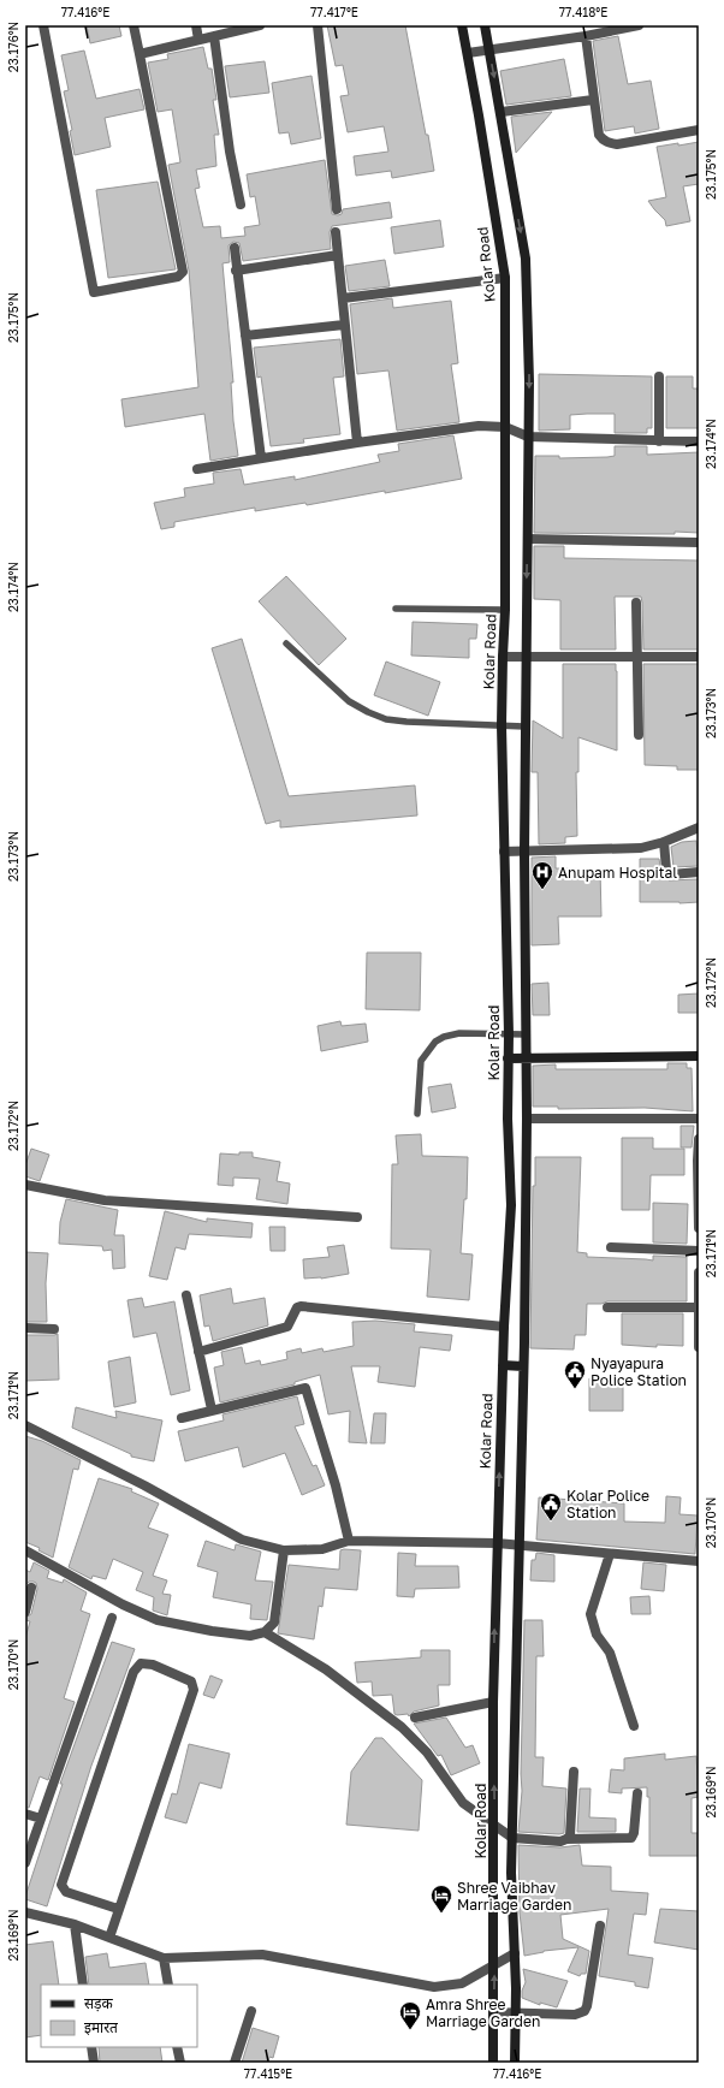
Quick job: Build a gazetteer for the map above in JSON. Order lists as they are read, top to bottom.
{
  "streets": {
    "main road": ["Kolar Road"]
  },
  "places": {
    "hospital": ["Anupam Hospital"],
    "public building": ["Nyayapura Police Station", "Kolar Police Station"],
    "hotel": ["Shree Vaibhav Marriage Garden", "Amra Shree Marriage Garden"]
  },
  "legend": ["सड़क", "इमारत"],
  "coordinates": [
    "77.416°E",
    "77.417°E",
    "77.418°E",
    "23.176°N",
    "23.175°N",
    "23.174°N",
    "23.173°N",
    "23.172°N",
    "23.171°N",
    "23.170°N",
    "23.169°N",
    "77.415°E"
  ]
}
